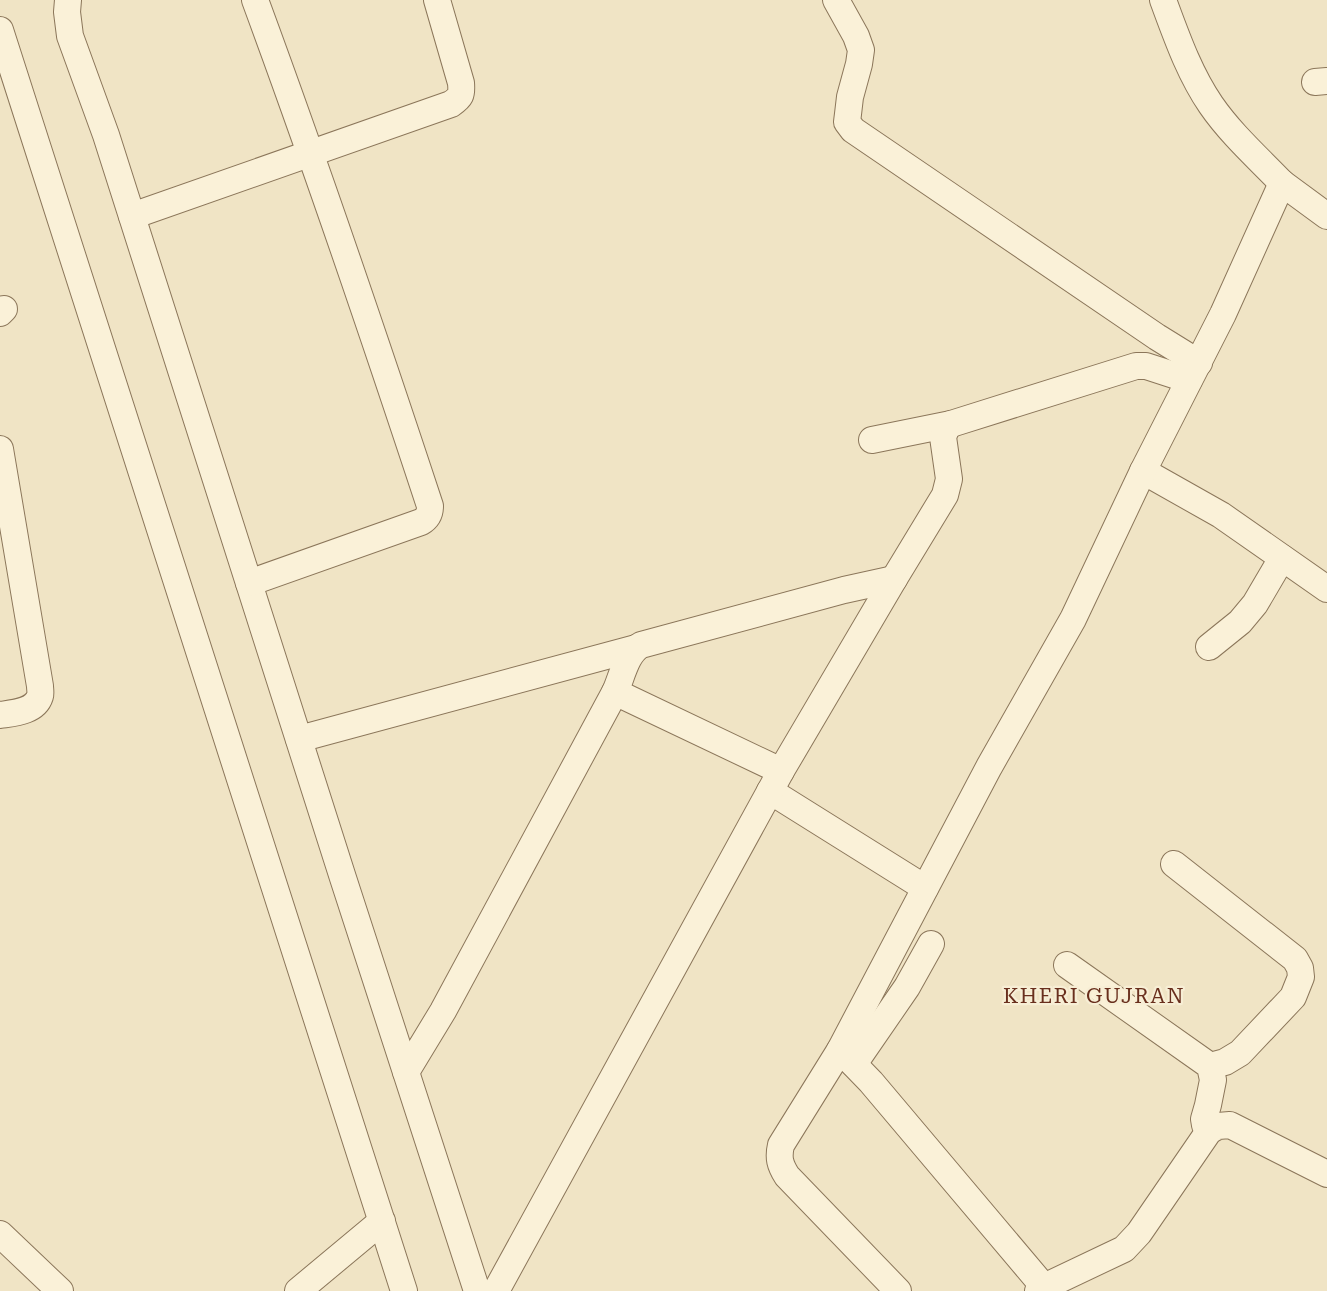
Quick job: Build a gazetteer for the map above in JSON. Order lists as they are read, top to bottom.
{
  "districts": ["KHERI GUJRAN"]
}
